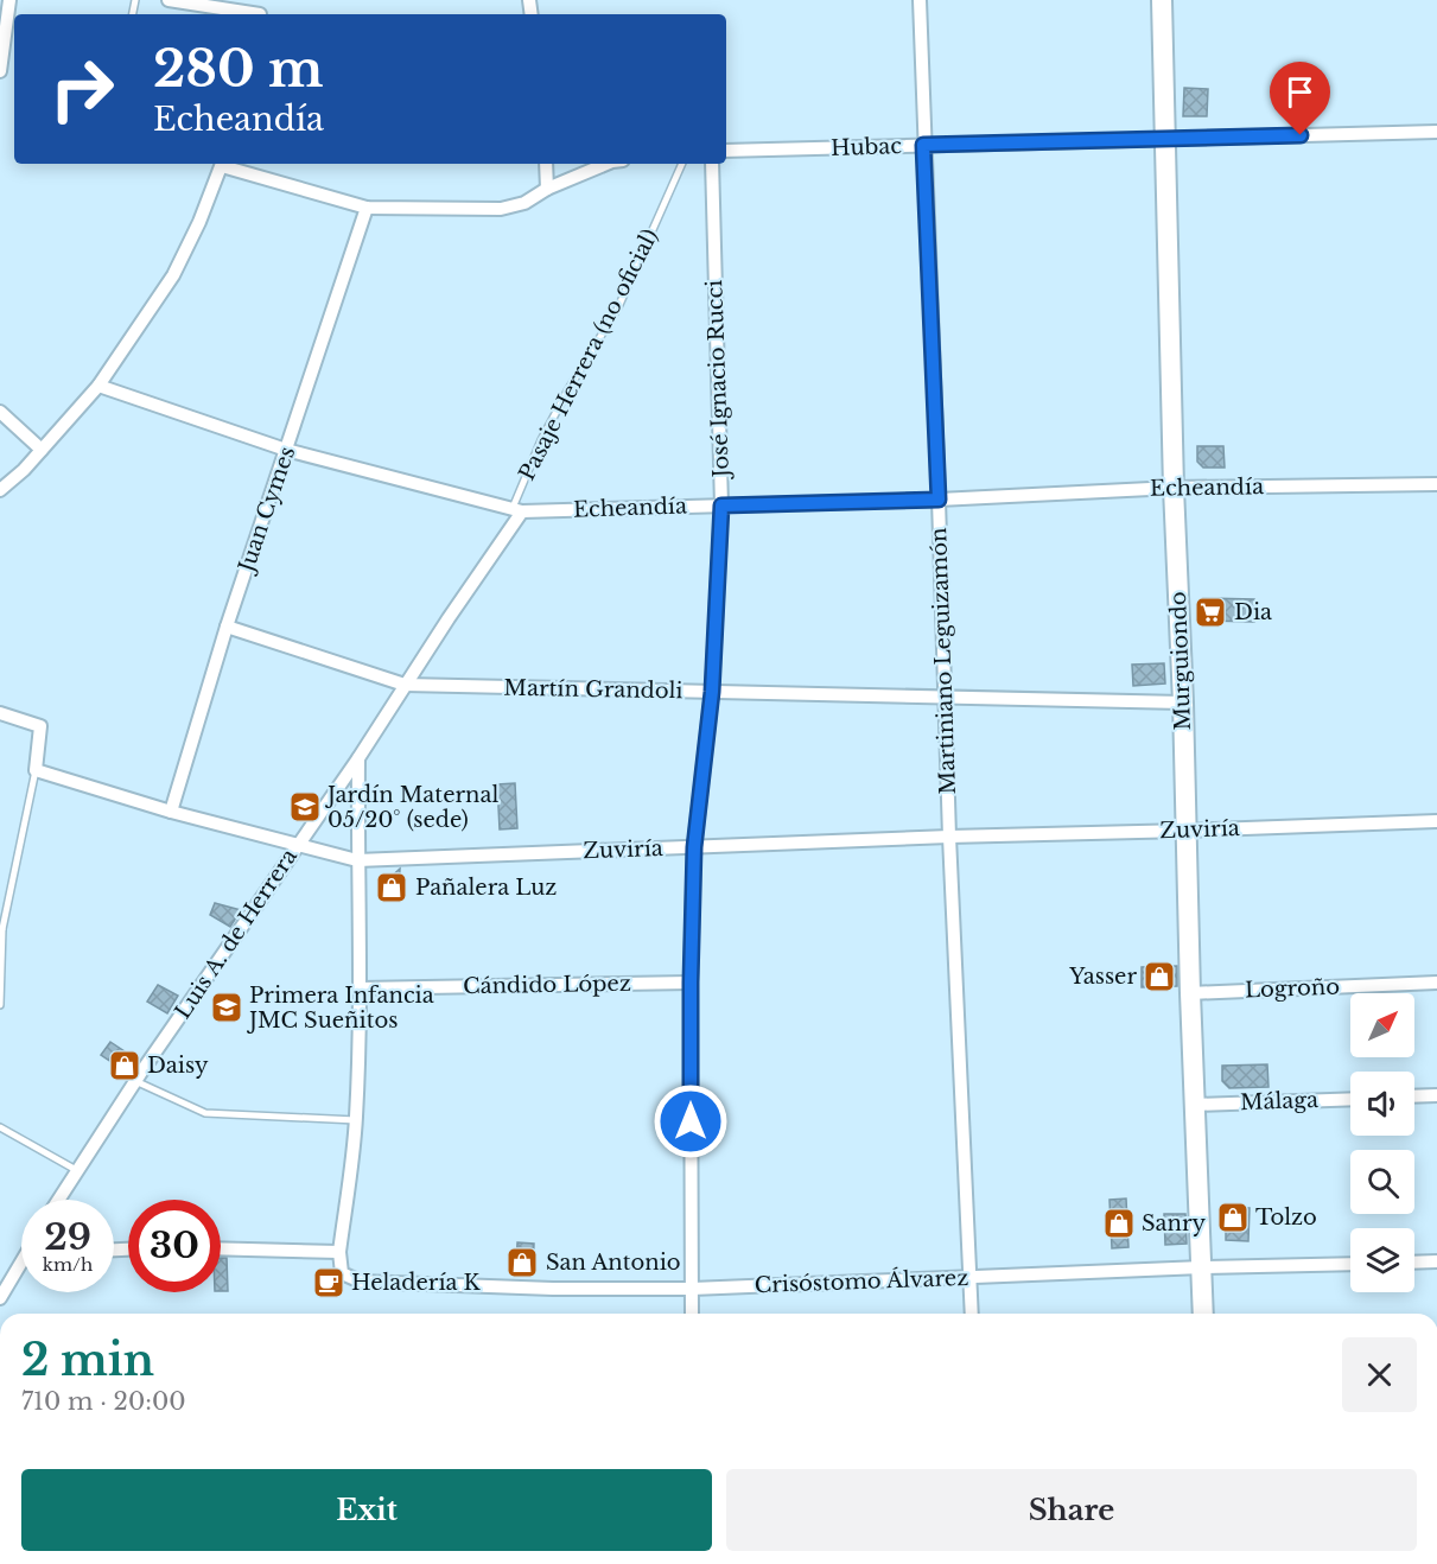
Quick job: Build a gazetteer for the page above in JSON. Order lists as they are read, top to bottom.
{
  "streets": {
    "street": [
      "Hubac",
      "José Ignacio Rucci",
      "Echeandía",
      "Juan Cymes",
      "Martiniano Leguizamón",
      "Murguiondo",
      "Martín Grandoli",
      "Zuviría",
      "Luis A. de Herrera",
      "Cándido López",
      "Logroño",
      "Málaga",
      "Crisóstomo Álvarez"
    ],
    "lane": ["Pasaje Herrera (no oficial)"]
  },
  "crossings": [
    ["Hubac", "Martiniano Leguizamón"],
    ["Hubac", "Murguiondo"],
    ["Pasaje Herrera (no oficial)", "Echeandía"],
    ["Pasaje Herrera (no oficial)", "Luis A. de Herrera"],
    ["José Ignacio Rucci", "Echeandía"],
    ["José Ignacio Rucci", "Martín Grandoli"],
    ["José Ignacio Rucci", "Zuviría"],
    ["José Ignacio Rucci", "Cándido López"],
    ["José Ignacio Rucci", "Crisóstomo Álvarez"],
    ["Echeandía", "Juan Cymes"],
    ["Echeandía", "Martiniano Leguizamón"],
    ["Echeandía", "Murguiondo"],
    ["Echeandía", "Luis A. de Herrera"],
    ["Juan Cymes", "Martín Grandoli"],
    ["Juan Cymes", "Zuviría"],
    ["Martiniano Leguizamón", "Martín Grandoli"],
    ["Martiniano Leguizamón", "Zuviría"],
    ["Martiniano Leguizamón", "Crisóstomo Álvarez"],
    ["Murguiondo", "Martín Grandoli"],
    ["Murguiondo", "Zuviría"],
    ["Murguiondo", "Logroño"],
    ["Murguiondo", "Málaga"],
    ["Murguiondo", "Crisóstomo Álvarez"],
    ["Martín Grandoli", "Luis A. de Herrera"],
    ["Zuviría", "Luis A. de Herrera"]
  ],
  "places": {
    "supermarket": ["Dia"],
    "school or university": ["Jardín Maternal 05/20° (sede)", "Primera Infancia JMC Sueñitos"],
    "shop": [
      "Pañalera Luz",
      "Yasser",
      "Daisy",
      "Tolzo",
      "Sanry",
      "San Antonio"
    ],
    "cafe": ["Heladería K"]
  },
  "north": "top right",
  "page": {
    "turn": ["280 m", "Echeandía"],
    "speed": "29 km/h",
    "limit": "30",
    "heading": ["2 min", "710 m · 20:00"],
    "buttons": ["Exit", "Share"]
  }
}
